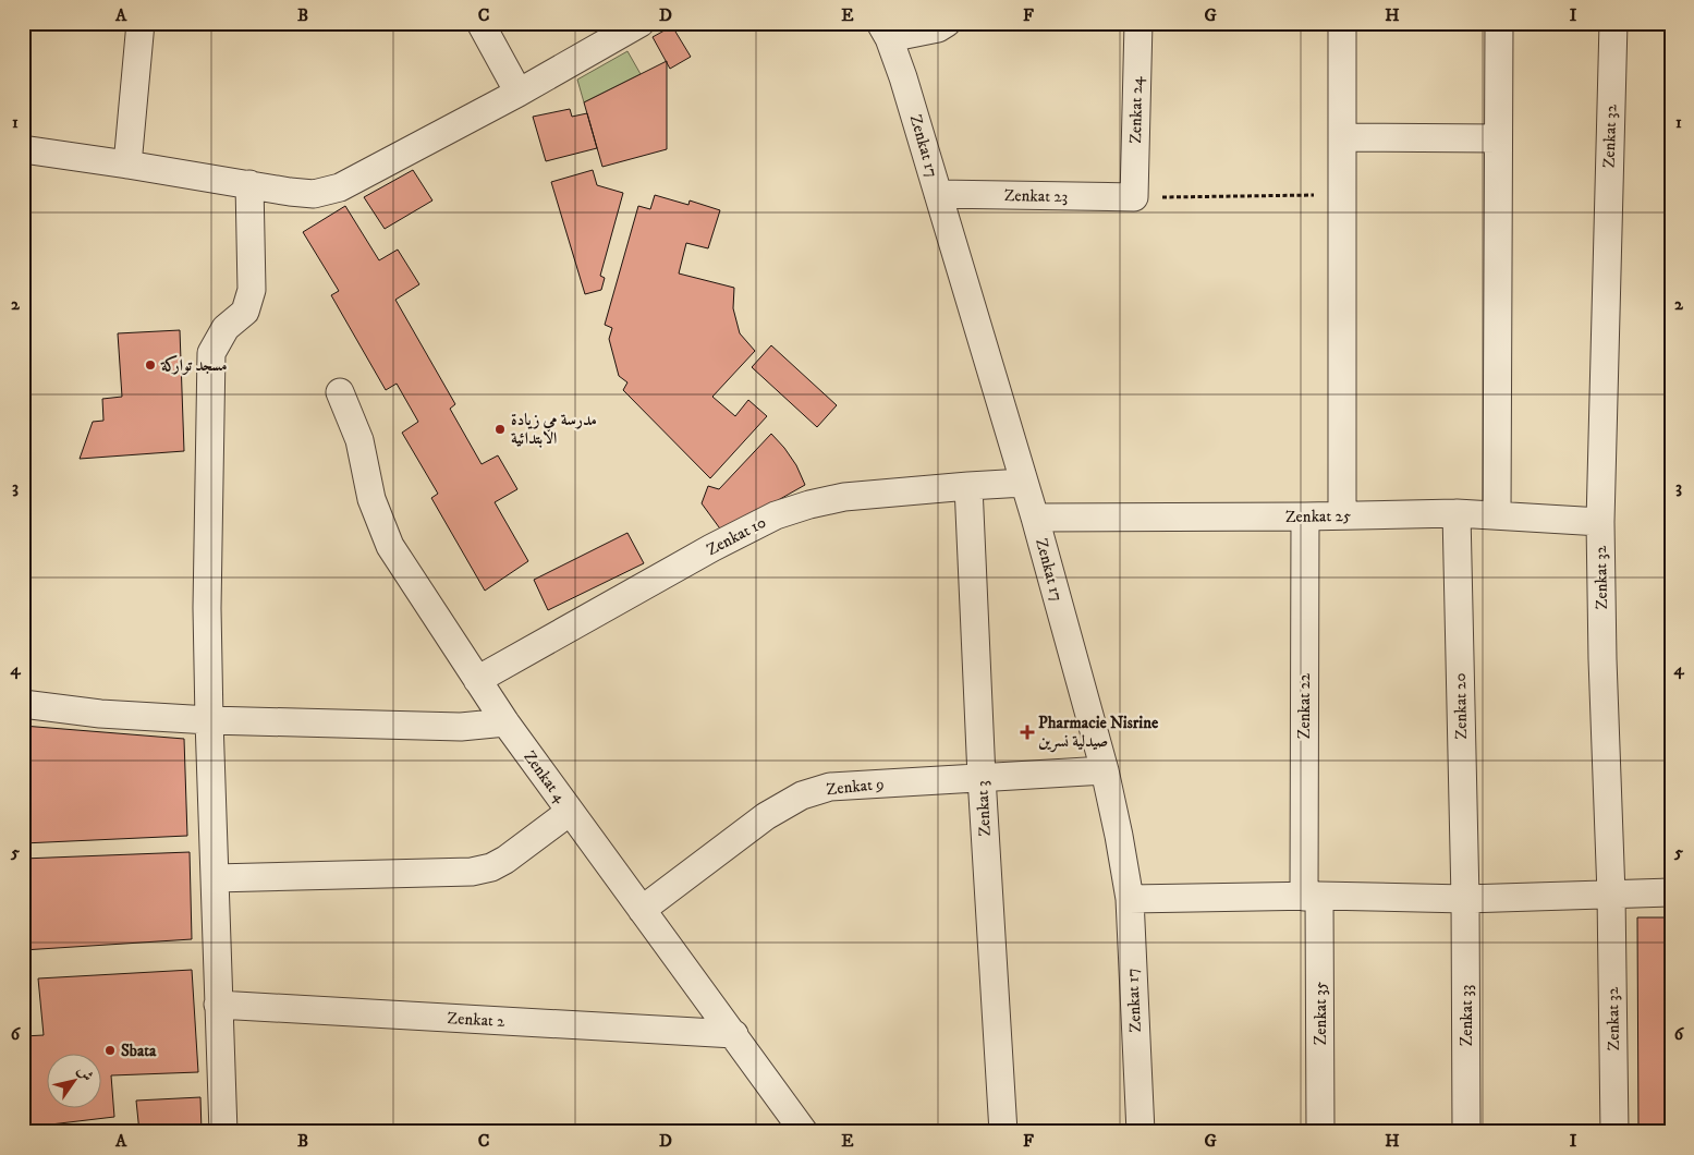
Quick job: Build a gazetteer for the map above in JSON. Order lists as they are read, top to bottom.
{
  "streets": {
    "street": [
      "Zenkat 24",
      "Zenkat 32",
      "Zenkat 17",
      "Zenkat 23",
      "Zenkat 25",
      "Zenkat 10",
      "Zenkat 22",
      "Zenkat 20",
      "Zenkat 4",
      "Zenkat 9",
      "Zenkat 3",
      "Zenkat 35",
      "Zenkat 33",
      "Zenkat 2"
    ]
  },
  "crossings": [
    ["Zenkat 24", "Zenkat 23"],
    ["Zenkat 32", "Zenkat 25"],
    ["Zenkat 17", "Zenkat 23"],
    ["Zenkat 17", "Zenkat 25"],
    ["Zenkat 17", "Zenkat 10"],
    ["Zenkat 17", "Zenkat 9"],
    ["Zenkat 25", "Zenkat 22"],
    ["Zenkat 25", "Zenkat 20"],
    ["Zenkat 10", "Zenkat 4"],
    ["Zenkat 10", "Zenkat 3"],
    ["Zenkat 22", "Zenkat 35"],
    ["Zenkat 20", "Zenkat 33"],
    ["Zenkat 4", "Zenkat 9"],
    ["Zenkat 4", "Zenkat 2"],
    ["Zenkat 9", "Zenkat 3"]
  ],
  "places": {
    "other": ["مسجد تواركة", "مدرسة مي زيادة الابتدائية", "Sbata"],
    "health": ["Pharmacie Nisrine صيدلية نسرين"]
  },
  "north": "top right",
  "grid": {
    "columns": [
      "A",
      "B",
      "C",
      "D",
      "E",
      "F",
      "G",
      "H",
      "I"
    ],
    "rows": [
      "1",
      "2",
      "3",
      "4",
      "5",
      "6"
    ]
  }
}
